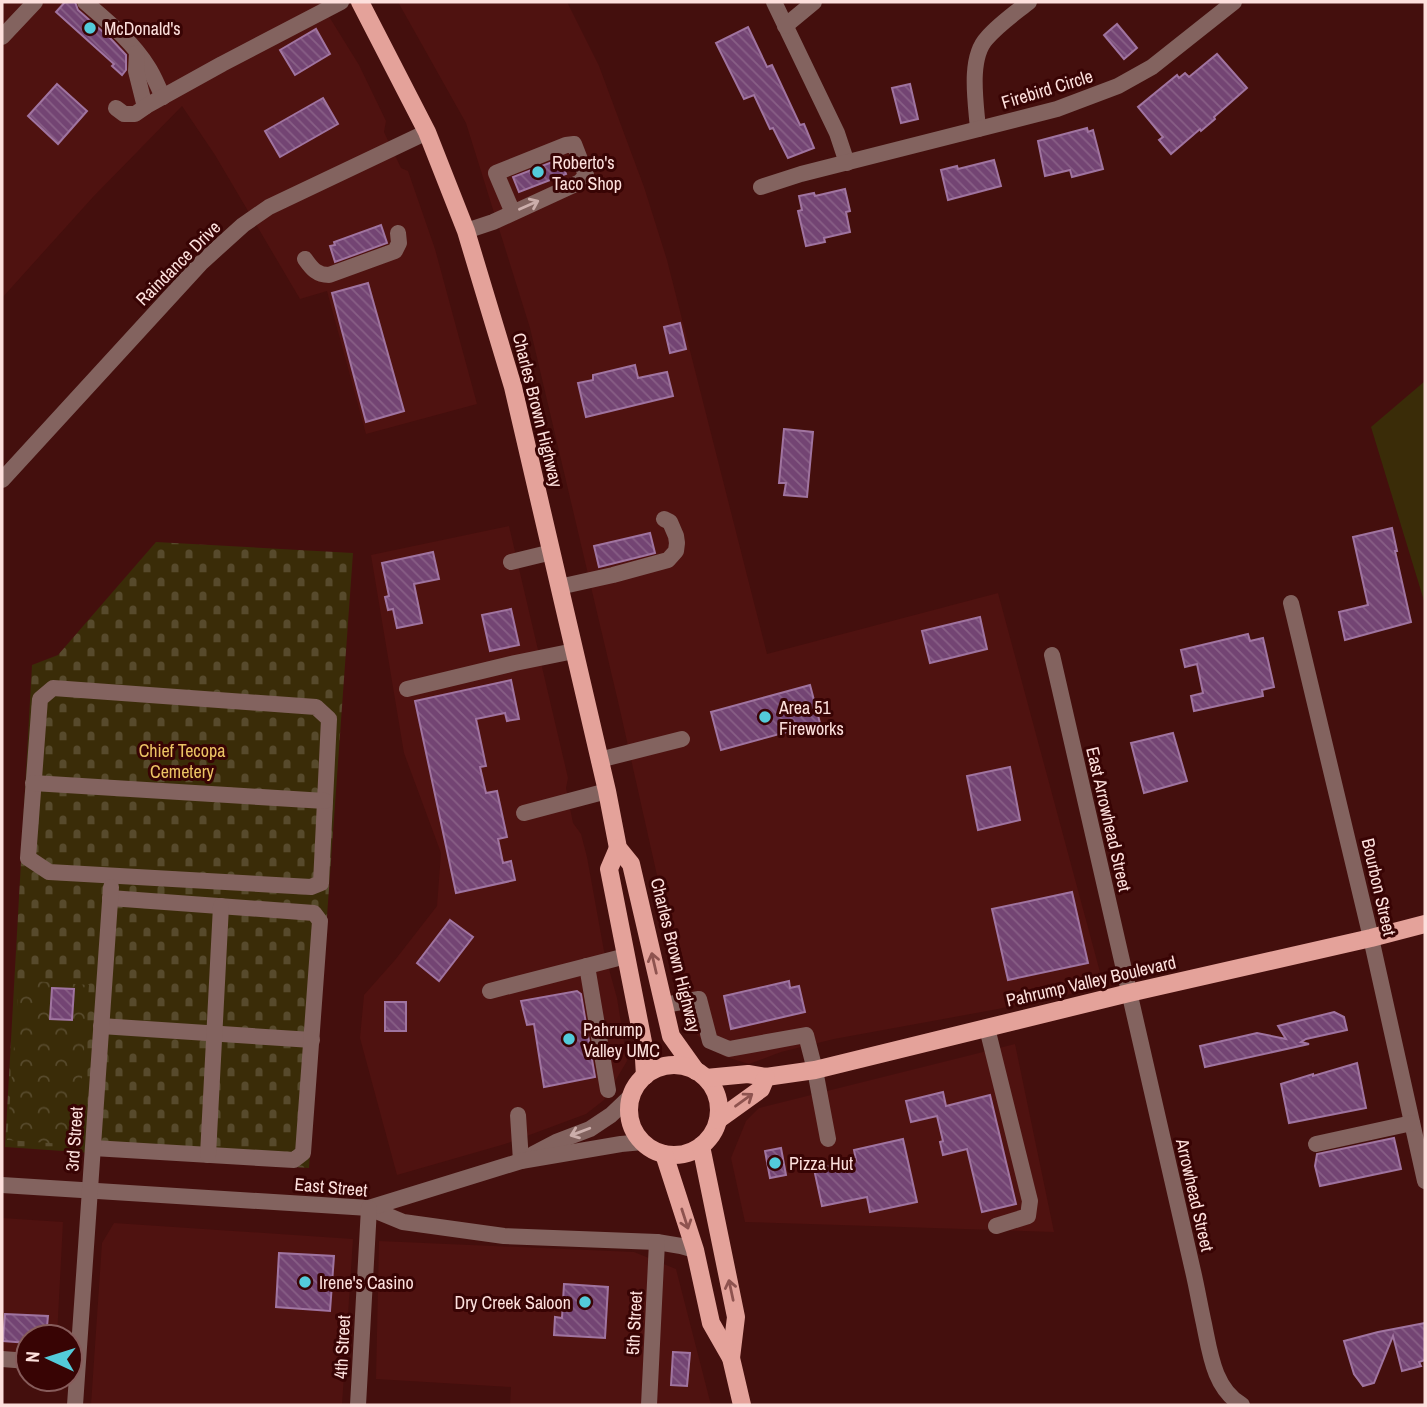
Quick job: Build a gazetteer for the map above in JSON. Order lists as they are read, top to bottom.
{
  "streets": {
    "main road": ["Charles Brown Highway", "Pahrump Valley Boulevard"],
    "street": [
      "Firebird Circle",
      "Raindance Drive",
      "East Arrowhead Street",
      "Bourbon Street",
      "3rd Street",
      "East Street",
      "Arrowhead Street",
      "5th Street",
      "4th Street"
    ]
  },
  "crossings": [
    ["Raindance Drive", "Charles Brown Highway"],
    ["Charles Brown Highway", "Pahrump Valley Boulevard"],
    ["East Arrowhead Street", "Pahrump Valley Boulevard"],
    ["East Arrowhead Street", "Arrowhead Street"],
    ["Bourbon Street", "Pahrump Valley Boulevard"],
    ["Pahrump Valley Boulevard", "Arrowhead Street"],
    ["3rd Street", "East Street"],
    ["East Street", "5th Street"],
    ["East Street", "4th Street"]
  ],
  "parks": ["Chief Tecopa Cemetery"],
  "places": [
    "McDonald's",
    "Roberto's Taco Shop",
    "Area 51 Fireworks",
    "Pahrump Valley UMC",
    "Pizza Hut",
    "Irene's Casino",
    "Dry Creek Saloon"
  ],
  "north": "left"
}
